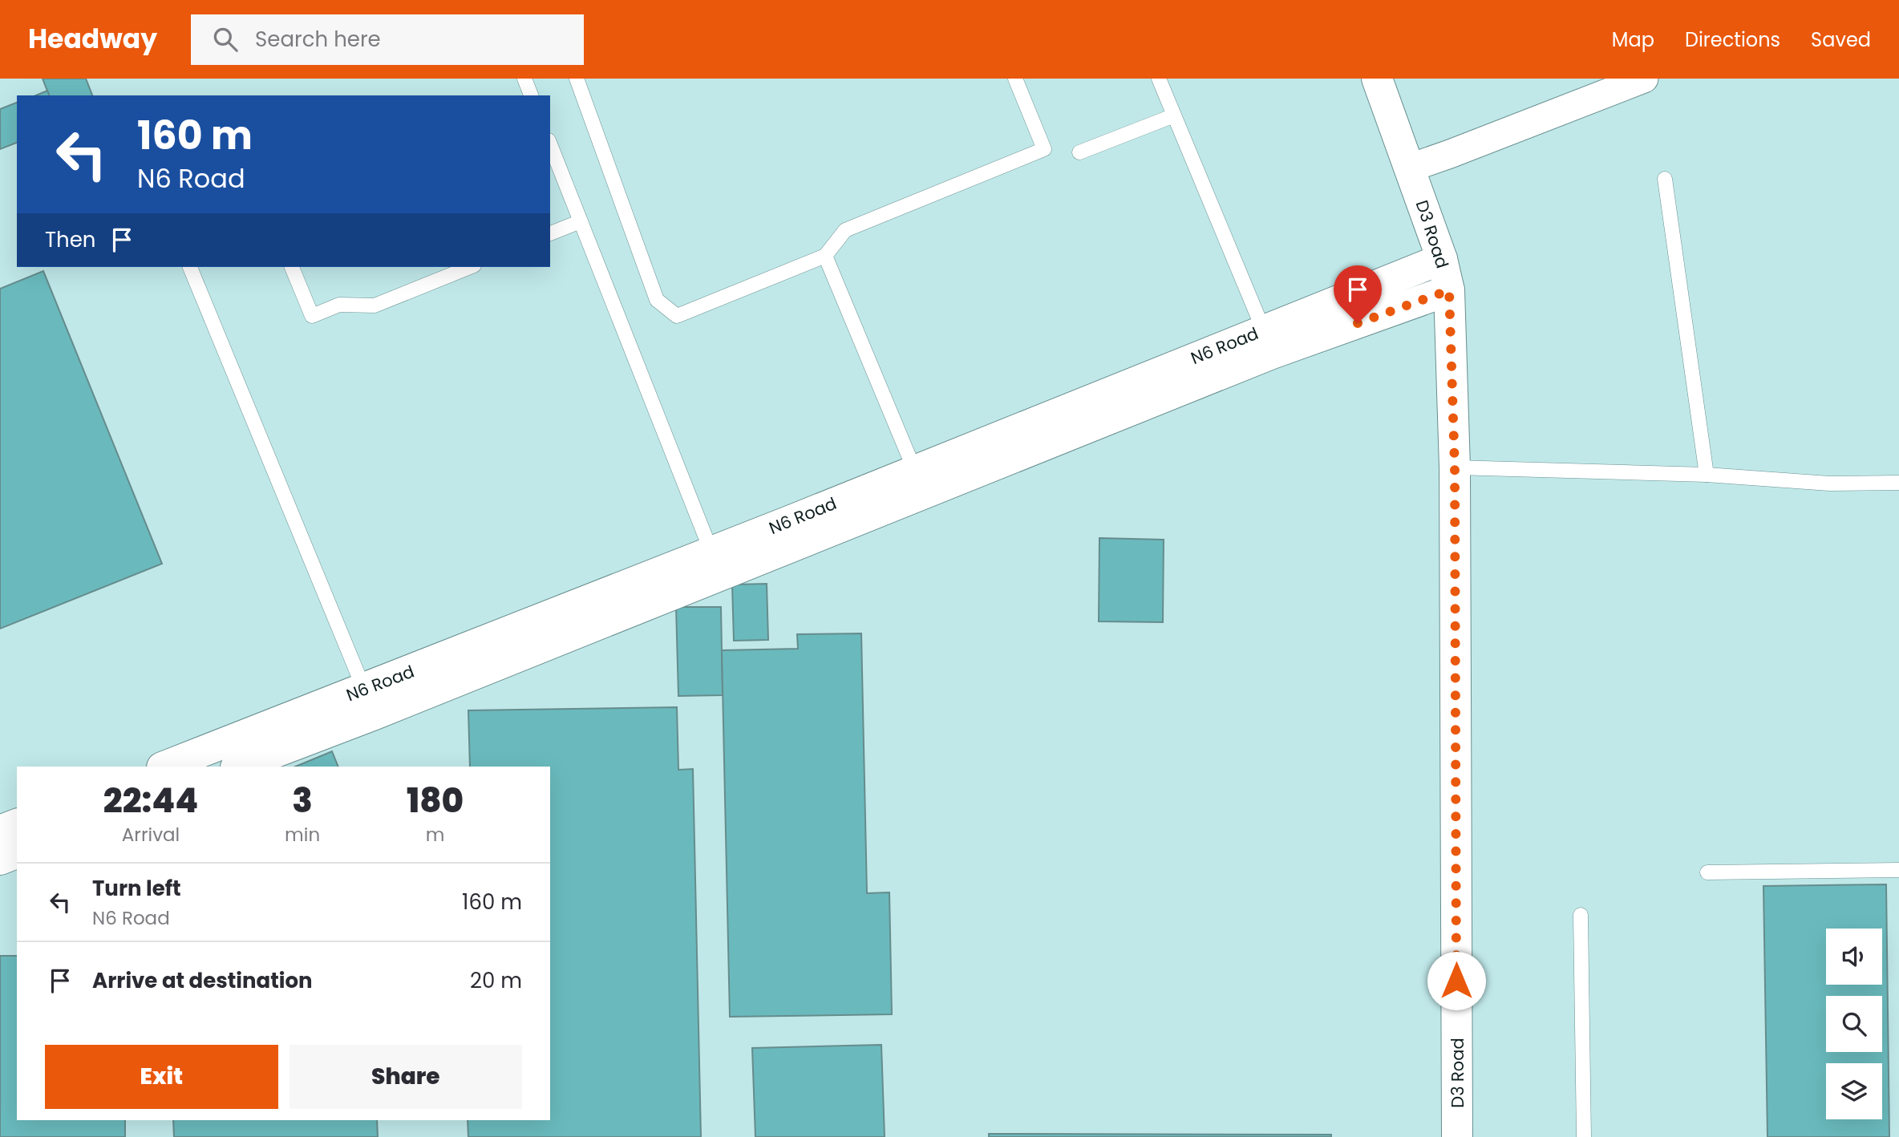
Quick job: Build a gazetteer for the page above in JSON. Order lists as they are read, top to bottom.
{
  "streets": {
    "street": ["D3 Road", "N6 Road"]
  },
  "crossings": [
    ["D3 Road", "N6 Road"]
  ],
  "page": {
    "header": "Headway",
    "search": "Search here",
    "nav": ["Map", "Directions", "Saved"],
    "turn": ["160 m", "N6 Road"],
    "then": "Then",
    "eta": [
      "22:44",
      "Arrival",
      "3",
      "min",
      "180",
      "m"
    ],
    "list": [
      {
        "name": "Turn left",
        "note": "N6 Road",
        "value": "160 m"
      },
      {
        "name": "Arrive at destination",
        "value": "20 m"
      }
    ],
    "buttons": ["Exit", "Share"]
  }
}
